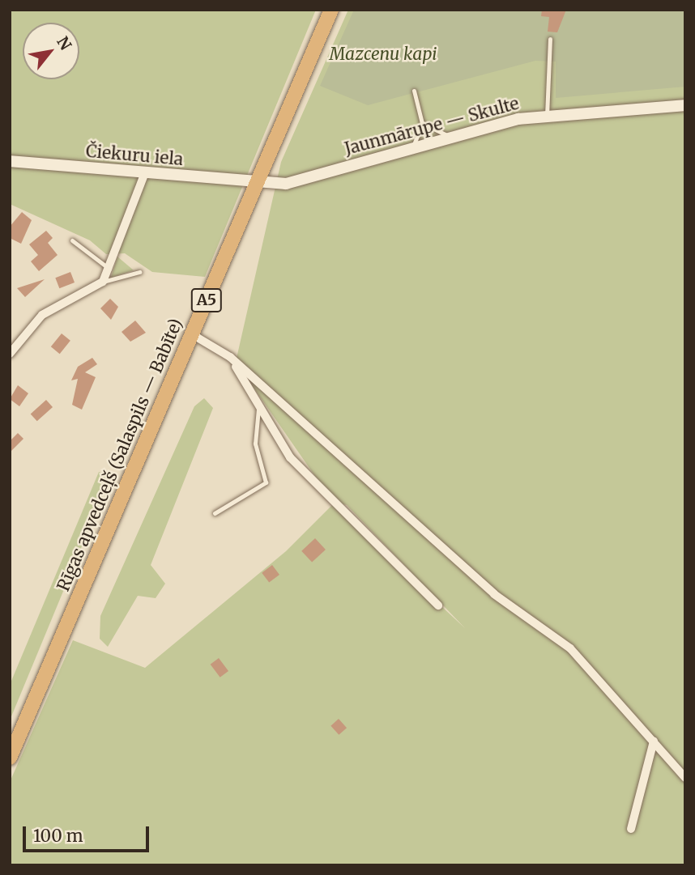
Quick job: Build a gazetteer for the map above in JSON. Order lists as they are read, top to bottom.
{
  "streets": {
    "highway": ["A5", "Rīgas apvedceļš (Salaspils — Babīte)"],
    "main road": ["Jaunmārupe — Skulte", "Čiekuru iela"]
  },
  "crossings": [
    ["Jaunmārupe — Skulte", "Čiekuru iela"],
    ["Jaunmārupe — Skulte", "Rīgas apvedceļš (Salaspils — Babīte)"],
    ["Čiekuru iela", "Rīgas apvedceļš (Salaspils — Babīte)"]
  ],
  "parks": ["Mazcenu kapi"],
  "scale_bar": "100 m",
  "north": "top right"
}
